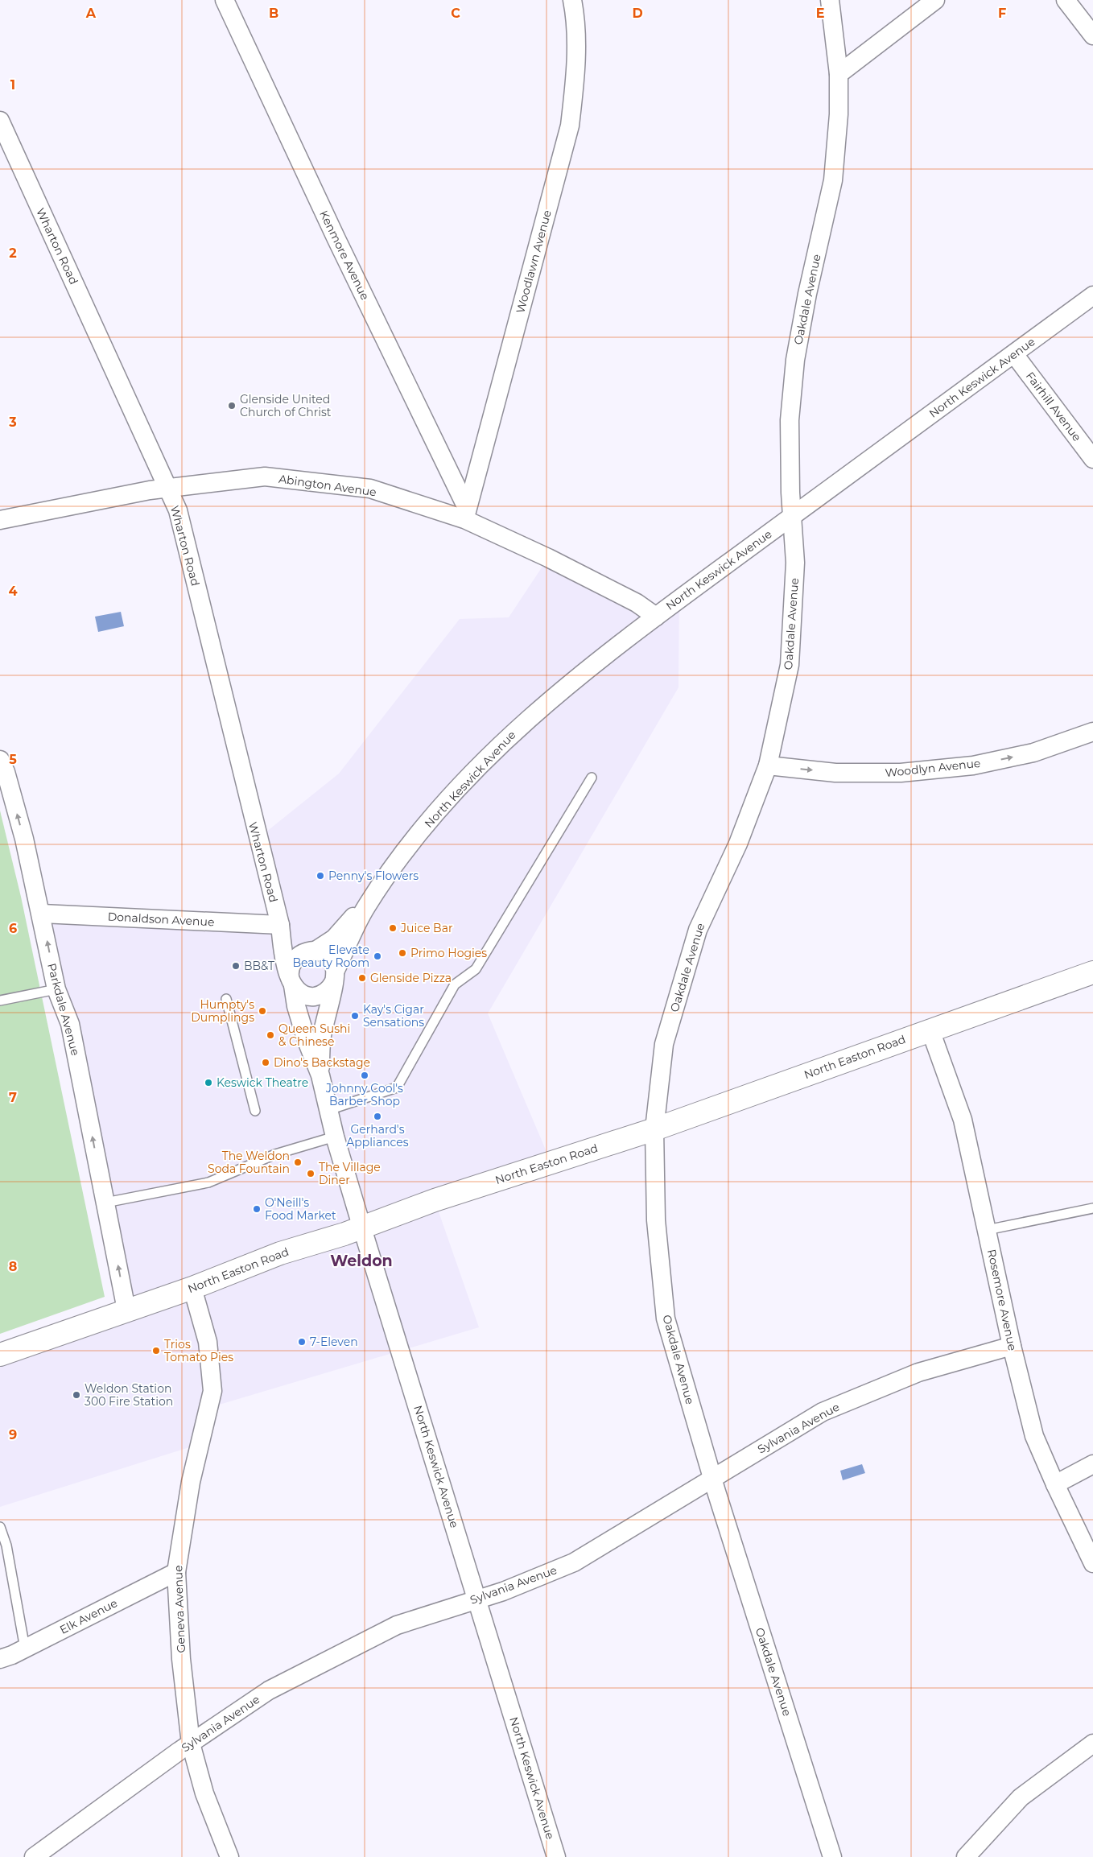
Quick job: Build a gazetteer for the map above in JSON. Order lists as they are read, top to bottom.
{
  "streets": {
    "main road": ["North Easton Road"],
    "street": [
      "Wharton Road",
      "Kenmore Avenue",
      "Woodlawn Avenue",
      "Oakdale Avenue",
      "North Keswick Avenue",
      "Fairhill Avenue",
      "Abington Avenue",
      "Woodlyn Avenue",
      "Donaldson Avenue",
      "Parkdale Avenue",
      "Rosemore Avenue",
      "Sylvania Avenue",
      "Geneva Avenue",
      "Elk Avenue"
    ]
  },
  "crossings": [
    ["Wharton Road", "North Keswick Avenue"],
    ["Wharton Road", "Abington Avenue"],
    ["Wharton Road", "Donaldson Avenue"],
    ["Kenmore Avenue", "Woodlawn Avenue"],
    ["Kenmore Avenue", "Abington Avenue"],
    ["Woodlawn Avenue", "Abington Avenue"],
    ["Oakdale Avenue", "North Keswick Avenue"],
    ["Oakdale Avenue", "Woodlyn Avenue"],
    ["Oakdale Avenue", "North Easton Road"],
    ["Oakdale Avenue", "Sylvania Avenue"],
    ["North Keswick Avenue", "Fairhill Avenue"],
    ["North Keswick Avenue", "Abington Avenue"],
    ["North Keswick Avenue", "North Easton Road"],
    ["North Keswick Avenue", "Sylvania Avenue"],
    ["Donaldson Avenue", "Parkdale Avenue"],
    ["Parkdale Avenue", "North Easton Road"],
    ["North Easton Road", "Rosemore Avenue"],
    ["North Easton Road", "Geneva Avenue"],
    ["Rosemore Avenue", "Sylvania Avenue"],
    ["Sylvania Avenue", "Geneva Avenue"],
    ["Geneva Avenue", "Elk Avenue"]
  ],
  "one_way": ["Woodlyn Avenue", "Parkdale Avenue"],
  "districts": ["Weldon"],
  "places": [
    "Glenside United Church of Christ",
    "Penny's Flowers",
    "Juice Bar",
    "Primo Hogies",
    "Elevate Beauty Room",
    "BB&T",
    "Glenside Pizza",
    "Humpty's Dumplings",
    "Kay's Cigar Sensations",
    "Queen Sushi & Chinese",
    "Dino's Backstage",
    "Johnny Cool's Barber Shop",
    "Keswick Theatre",
    "Gerhard's Appliances",
    "The Weldon Soda Fountain",
    "The Village Diner",
    "O'Neill's Food Market",
    "7-Eleven",
    "Trios Tomato Pies",
    "Weldon Station 300 Fire Station"
  ],
  "grid": {
    "columns": [
      "A",
      "B",
      "C",
      "D",
      "E",
      "F"
    ],
    "rows": [
      "1",
      "2",
      "3",
      "4",
      "5",
      "6",
      "7",
      "8",
      "9"
    ]
  }
}
